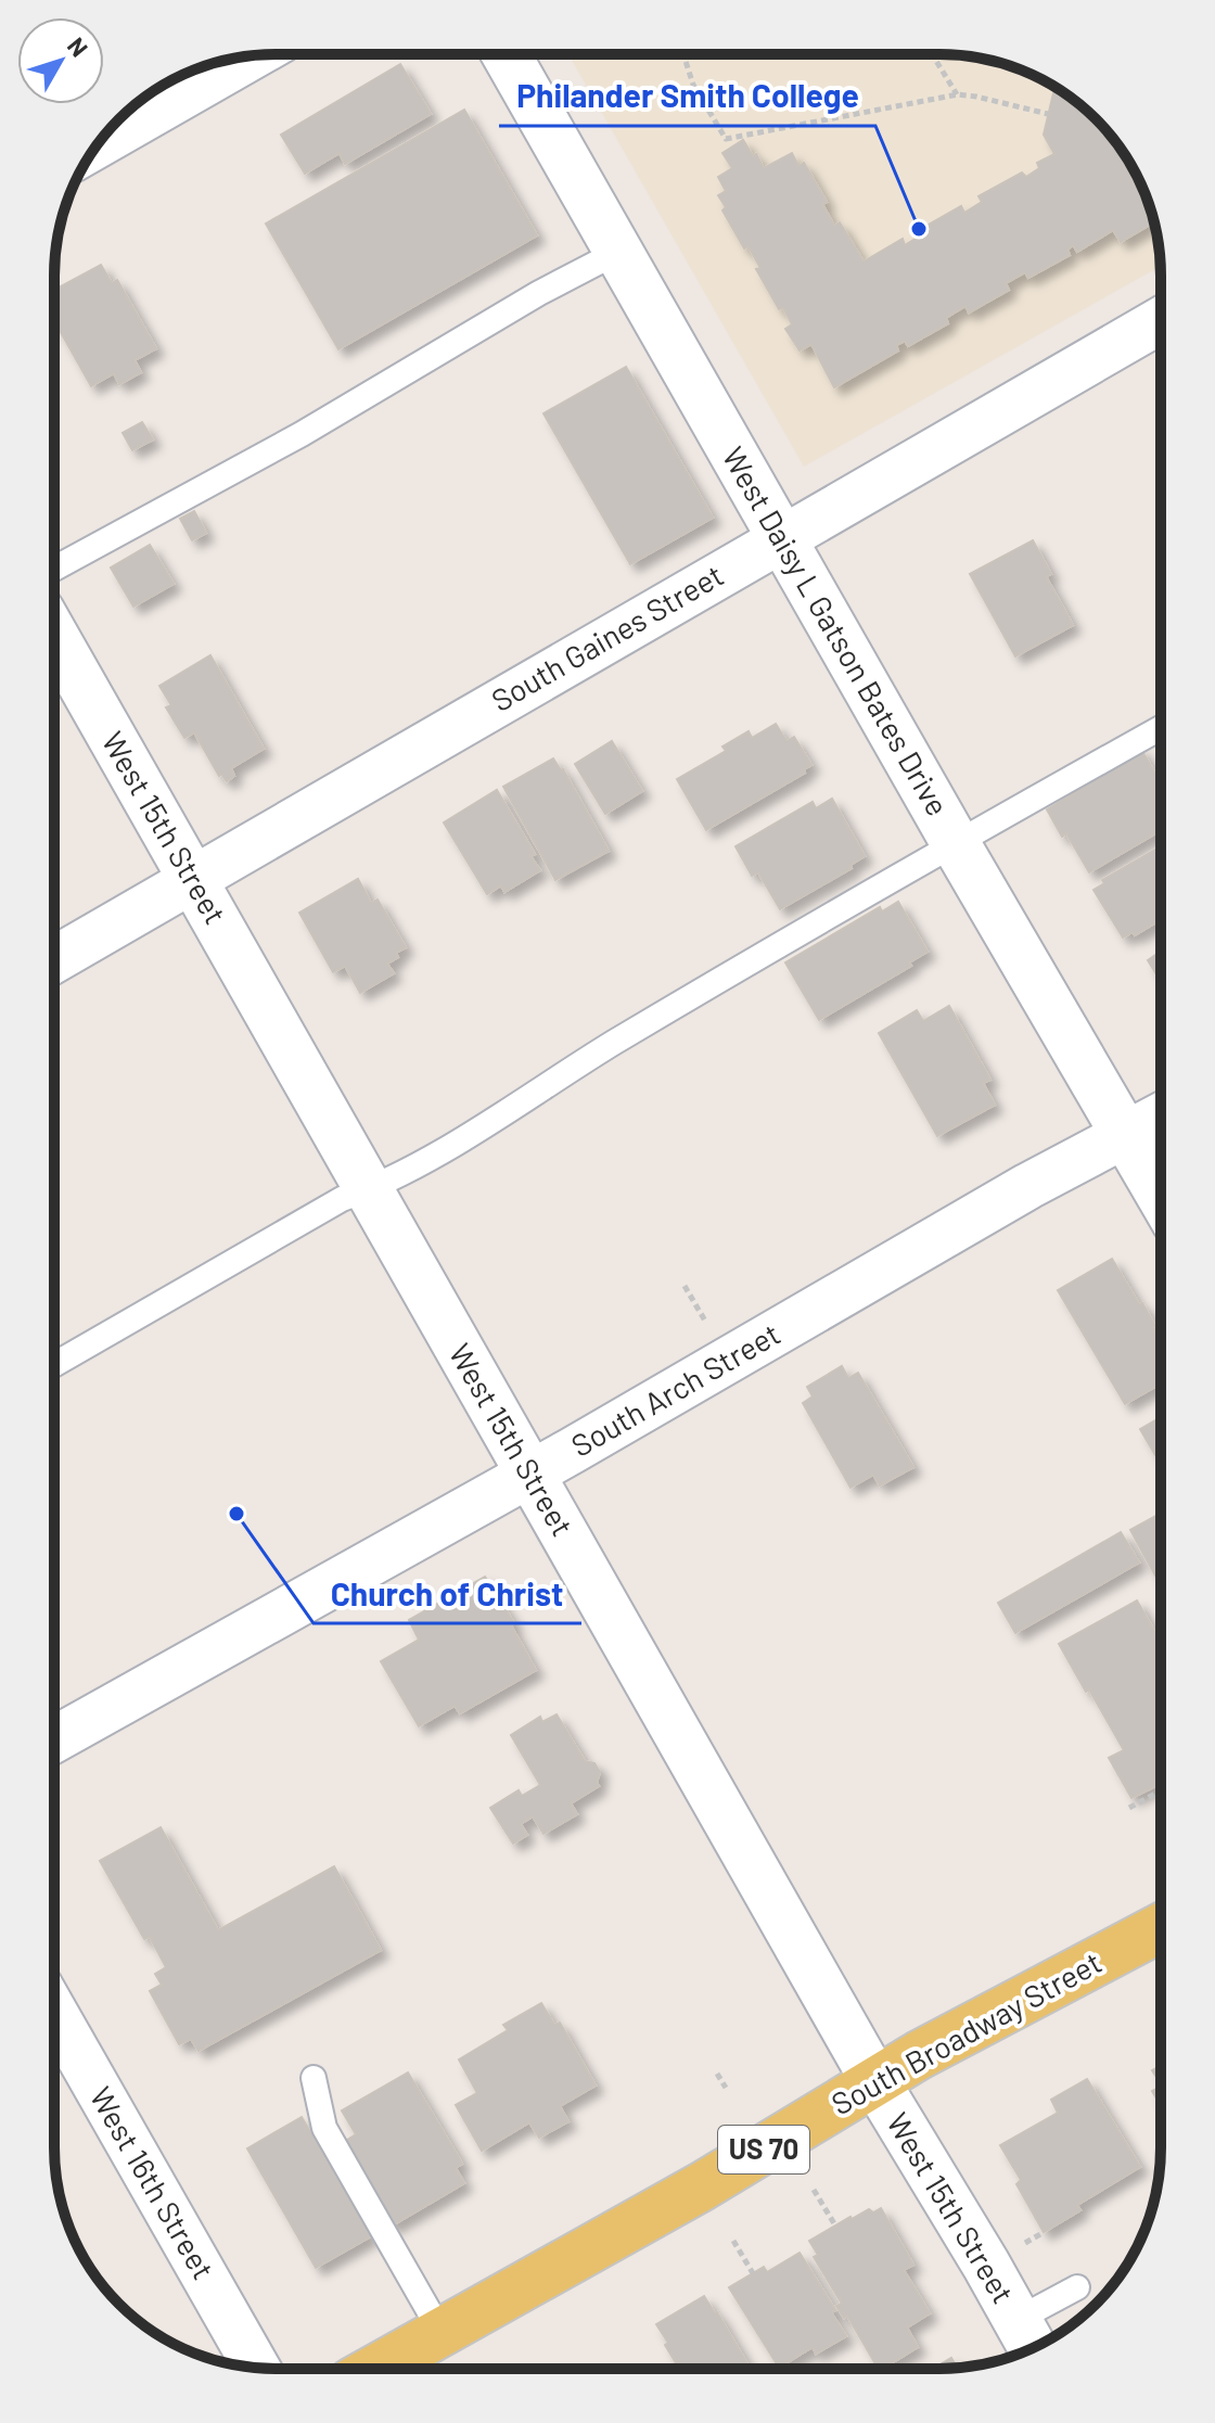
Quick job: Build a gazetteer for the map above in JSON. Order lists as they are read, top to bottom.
{
  "streets": {
    "main road": ["South Broadway Street", "US 70"],
    "street": [
      "West Daisy L Gatson Bates Drive",
      "South Gaines Street",
      "West 15th Street",
      "South Arch Street",
      "West 16th Street"
    ]
  },
  "crossings": [
    ["West Daisy L Gatson Bates Drive", "South Gaines Street"],
    ["West Daisy L Gatson Bates Drive", "South Arch Street"],
    ["South Gaines Street", "West 15th Street"],
    ["West 15th Street", "South Arch Street"],
    ["West 15th Street", "South Broadway Street"]
  ],
  "places": ["Philander Smith College", "Church of Christ"],
  "north": "top right"
}
